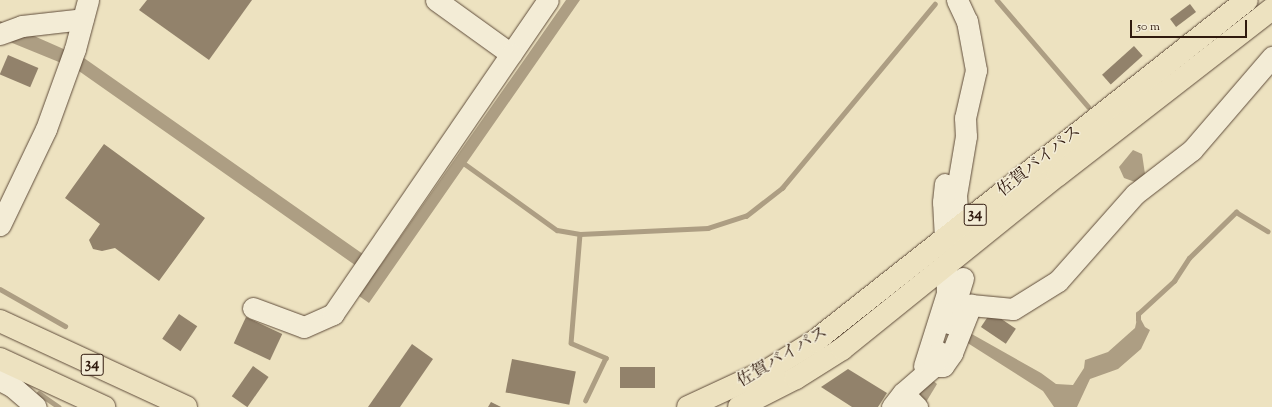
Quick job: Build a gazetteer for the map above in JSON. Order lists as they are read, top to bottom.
{
  "streets": {
    "highway": ["佐賀バイパス", "34"]
  },
  "scale_bar": "50 m"
}
